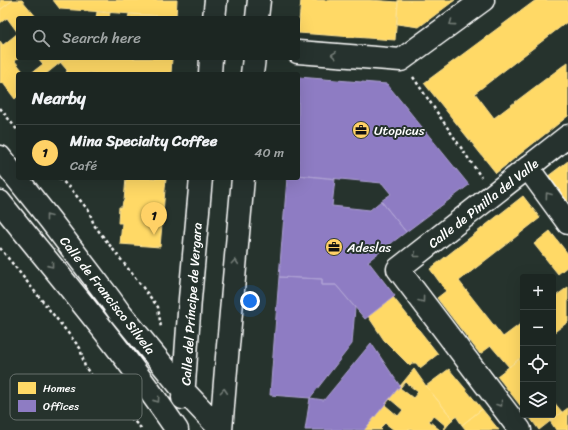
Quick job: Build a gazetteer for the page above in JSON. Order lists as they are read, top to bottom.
{
  "streets": {
    "main road": ["Calle de Pinilla del Valle", "Calle de Francisco Silvela", "Calle del Príncipe de Vergara"]
  },
  "crossings": [
    ["Calle de Francisco Silvela", "Calle del Príncipe de Vergara"]
  ],
  "places": {
    "office": ["Utopicus", "Adeslas"]
  },
  "legend": ["Homes", "Offices"],
  "page": {
    "search": "Search here",
    "heading": "Nearby",
    "list": [
      {
        "mark": "1",
        "name": "Mina Specialty Coffee",
        "note": "Café",
        "value": "40 m"
      }
    ],
    "pins": "1",
    "map_buttons": ["+", "−"]
  }
}
